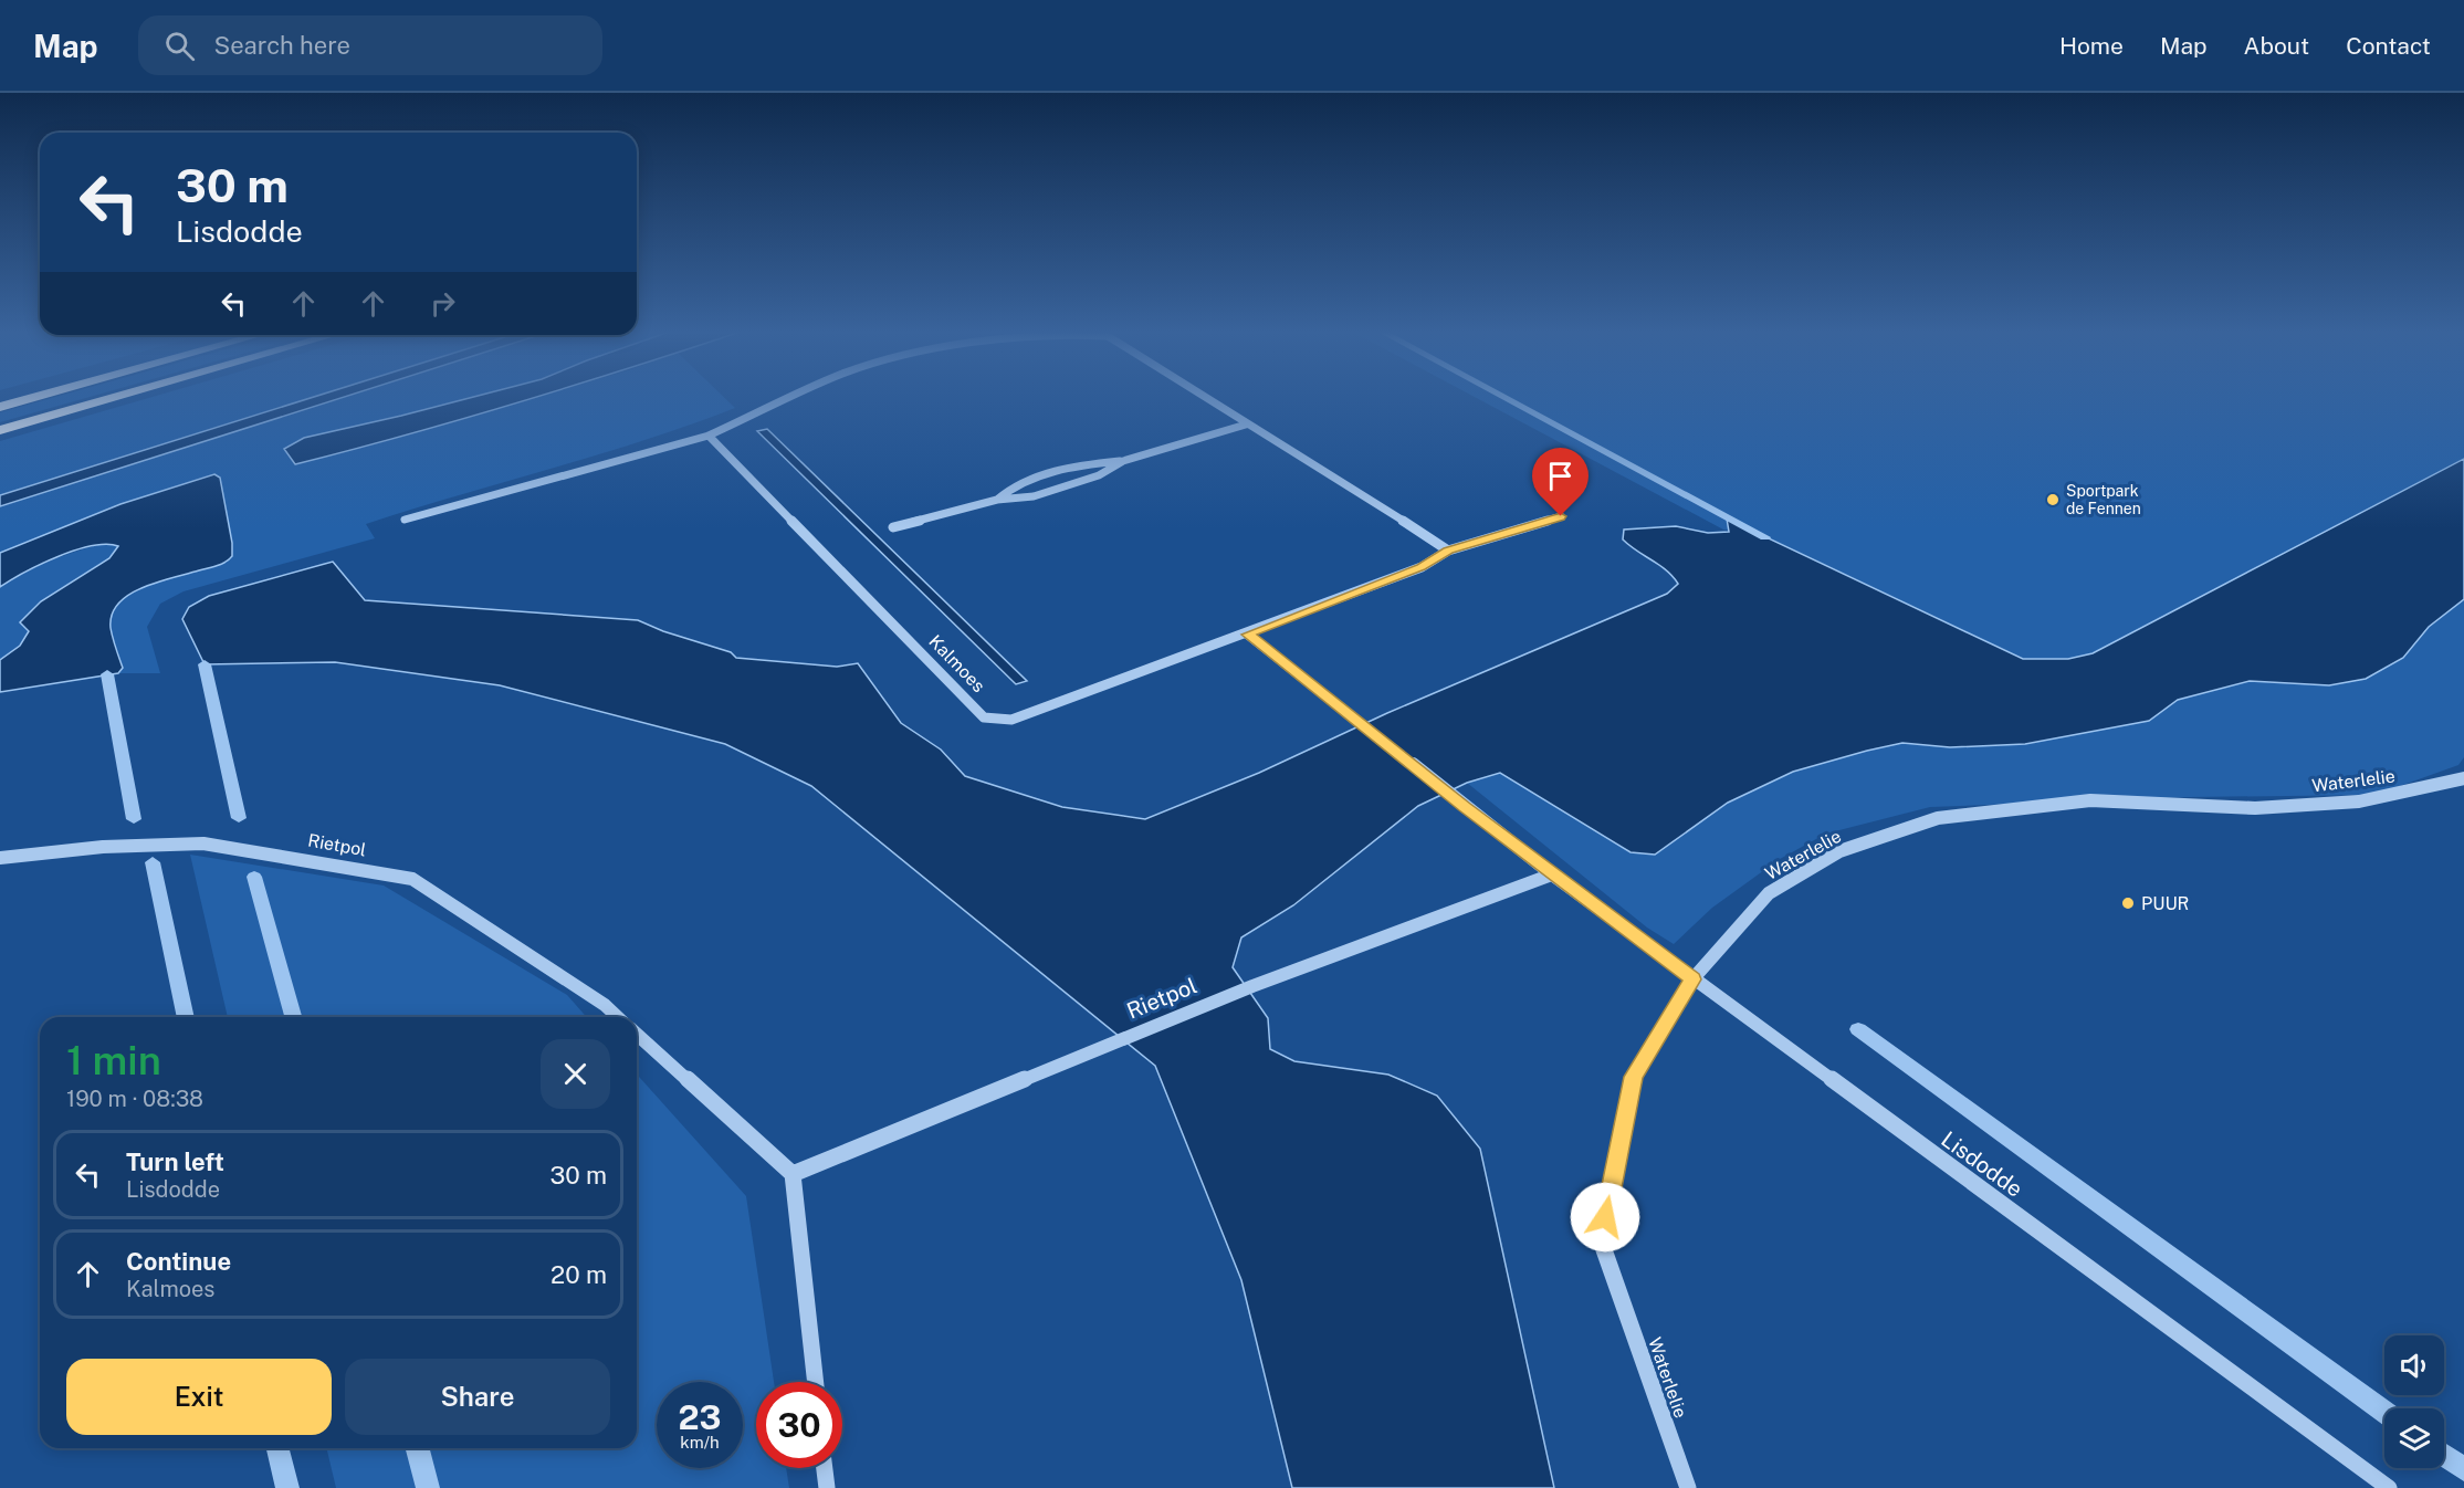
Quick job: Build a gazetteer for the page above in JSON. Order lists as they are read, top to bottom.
{
  "streets": {
    "street": [
      "Kalmoes",
      "Waterlelie",
      "Rietpol",
      "Lisdodde"
    ]
  },
  "crossings": [
    ["Waterlelie", "Lisdodde"],
    ["Rietpol", "Lisdodde"]
  ],
  "places": ["Sportpark de Fennen", "PUUR"],
  "page": {
    "header": "Map",
    "search": "Search here",
    "nav": [
      "Home",
      "Map",
      "About",
      "Contact"
    ],
    "turn": ["30 m", "Lisdodde"],
    "heading": ["1 min", "190 m · 08:38"],
    "list": [
      {
        "name": "Turn left",
        "note": "Lisdodde",
        "value": "30 m"
      },
      {
        "name": "Continue",
        "note": "Kalmoes",
        "value": "20 m"
      }
    ],
    "buttons": ["Exit", "Share"],
    "speed": "23 km/h",
    "limit": "30"
  }
}
